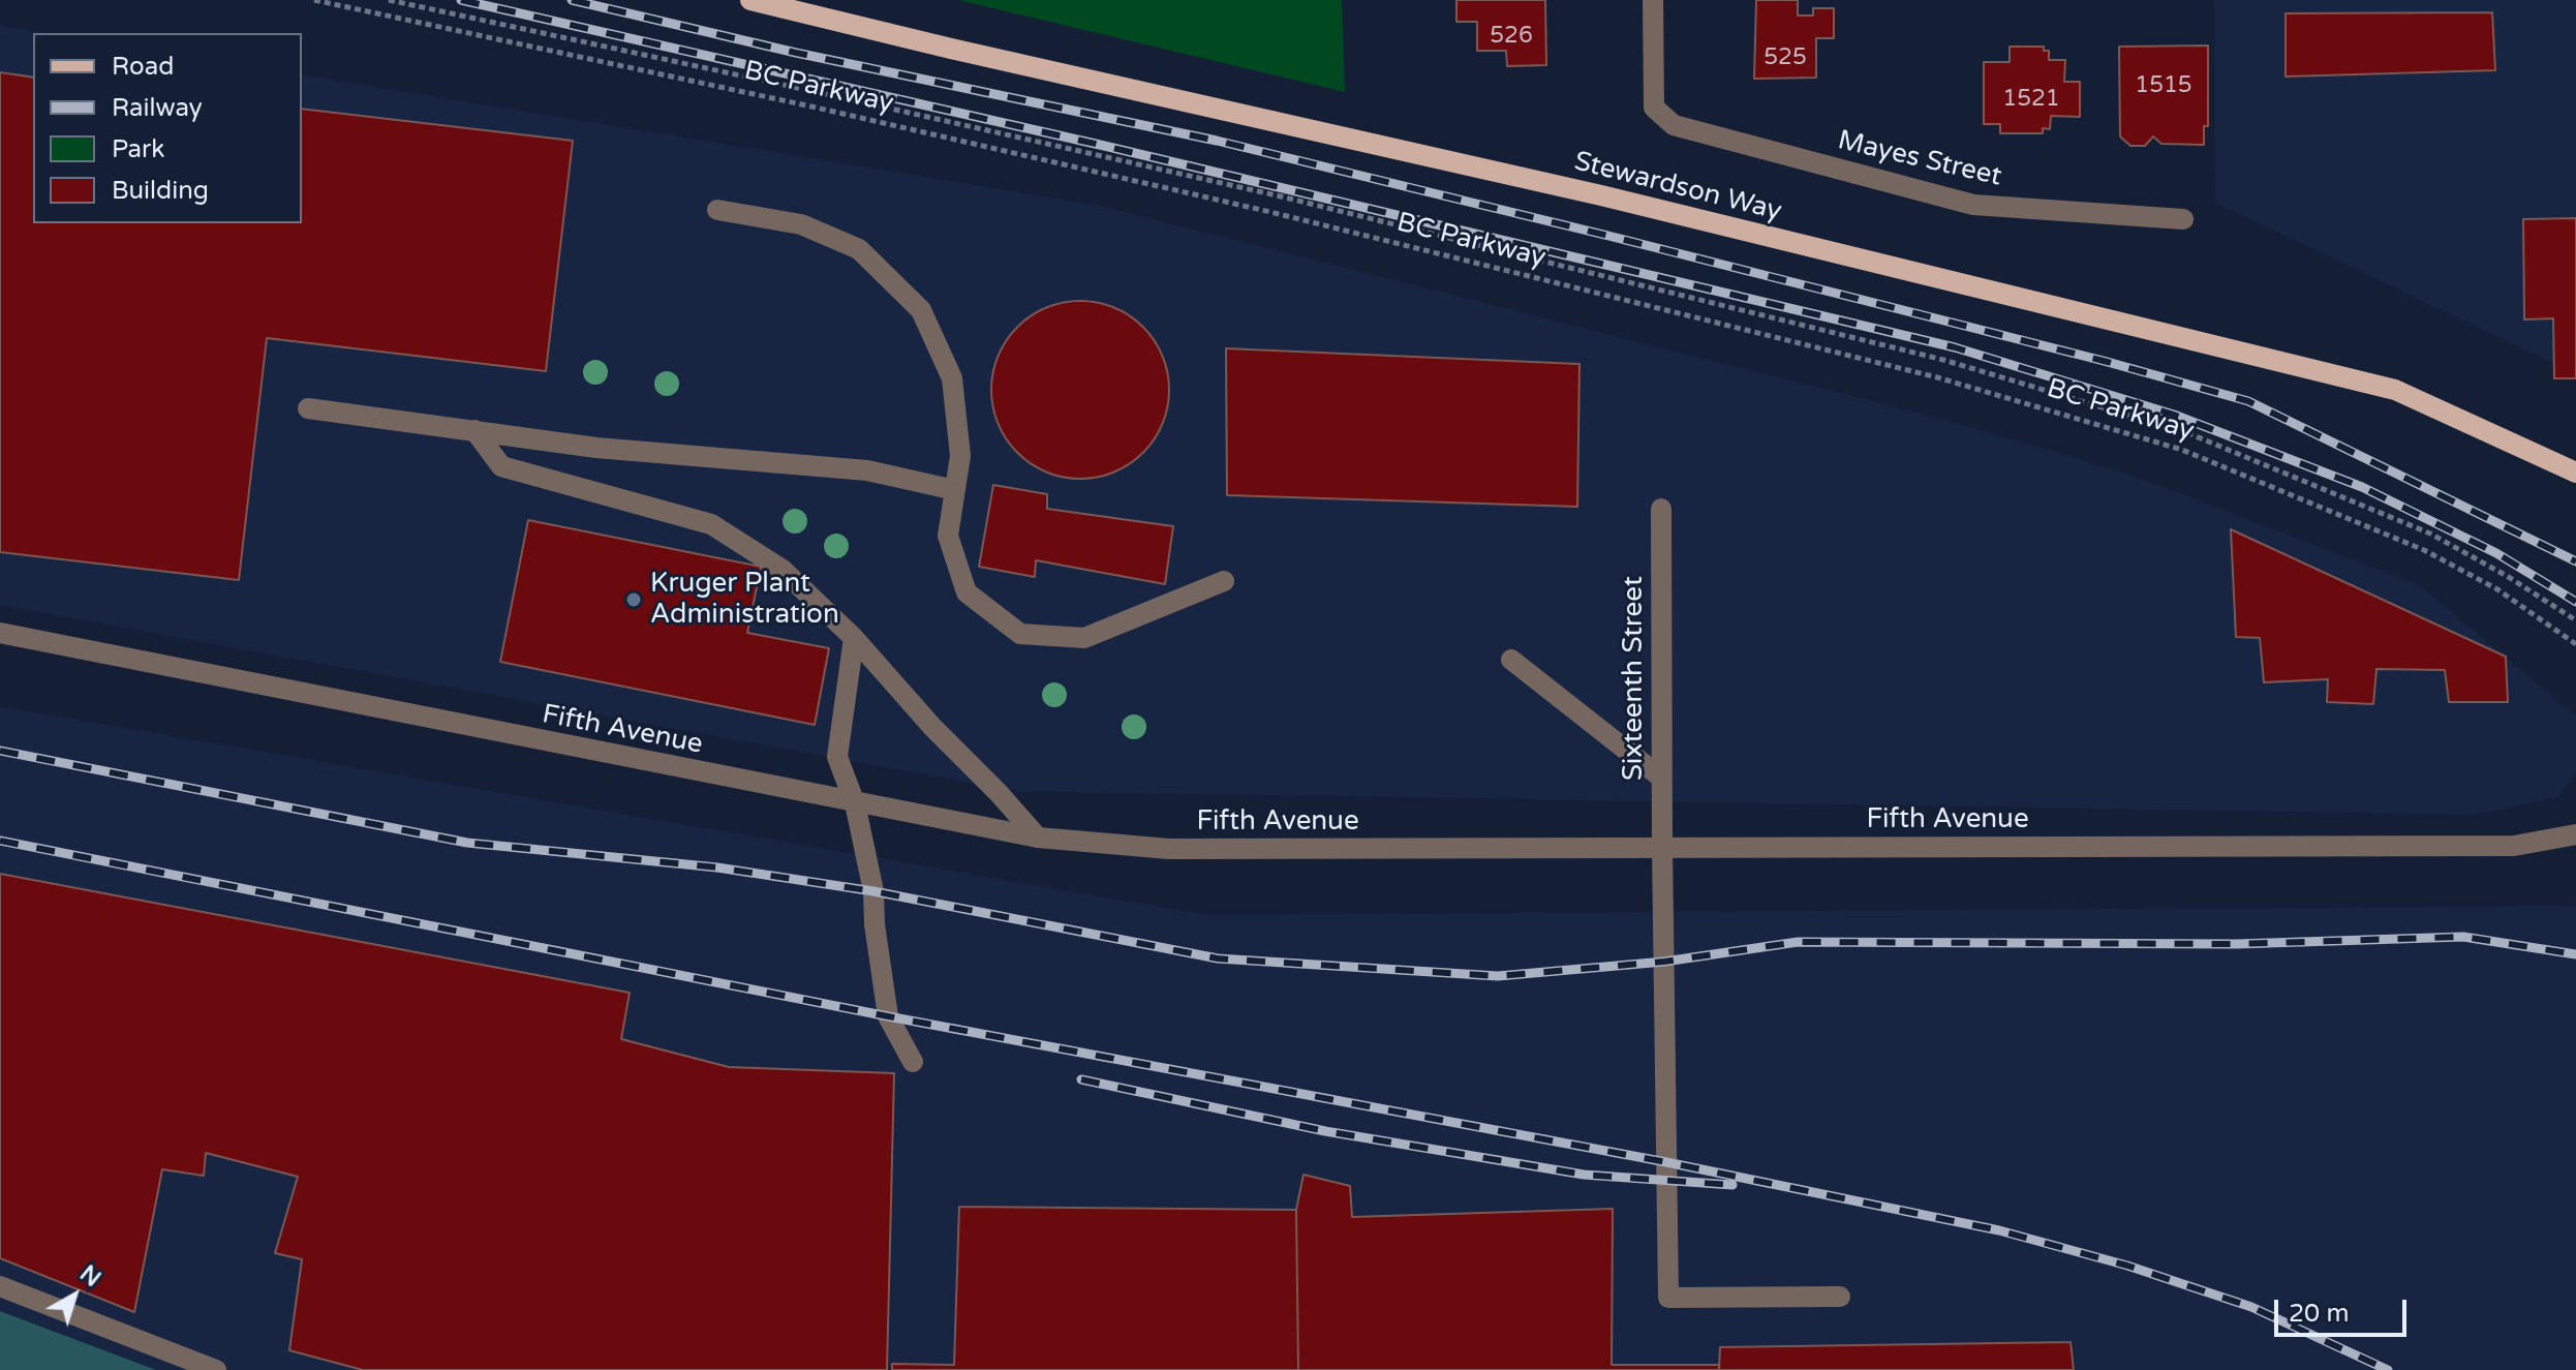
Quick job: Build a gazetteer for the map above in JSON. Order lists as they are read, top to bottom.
{
  "streets": {
    "main road": ["Stewardson Way"],
    "street": ["Mayes Street", "Sixteenth Street", "Fifth Avenue"],
    "path": ["BC Parkway"]
  },
  "crossings": [
    ["Sixteenth Street", "Fifth Avenue"]
  ],
  "places": ["Kruger Plant Administration"],
  "house_numbers": [
    "526",
    "525",
    "1515",
    "1521"
  ],
  "legend": [
    "Road",
    "Railway",
    "Park",
    "Building"
  ],
  "scale_bar": "20 m",
  "north": "top right"
}
